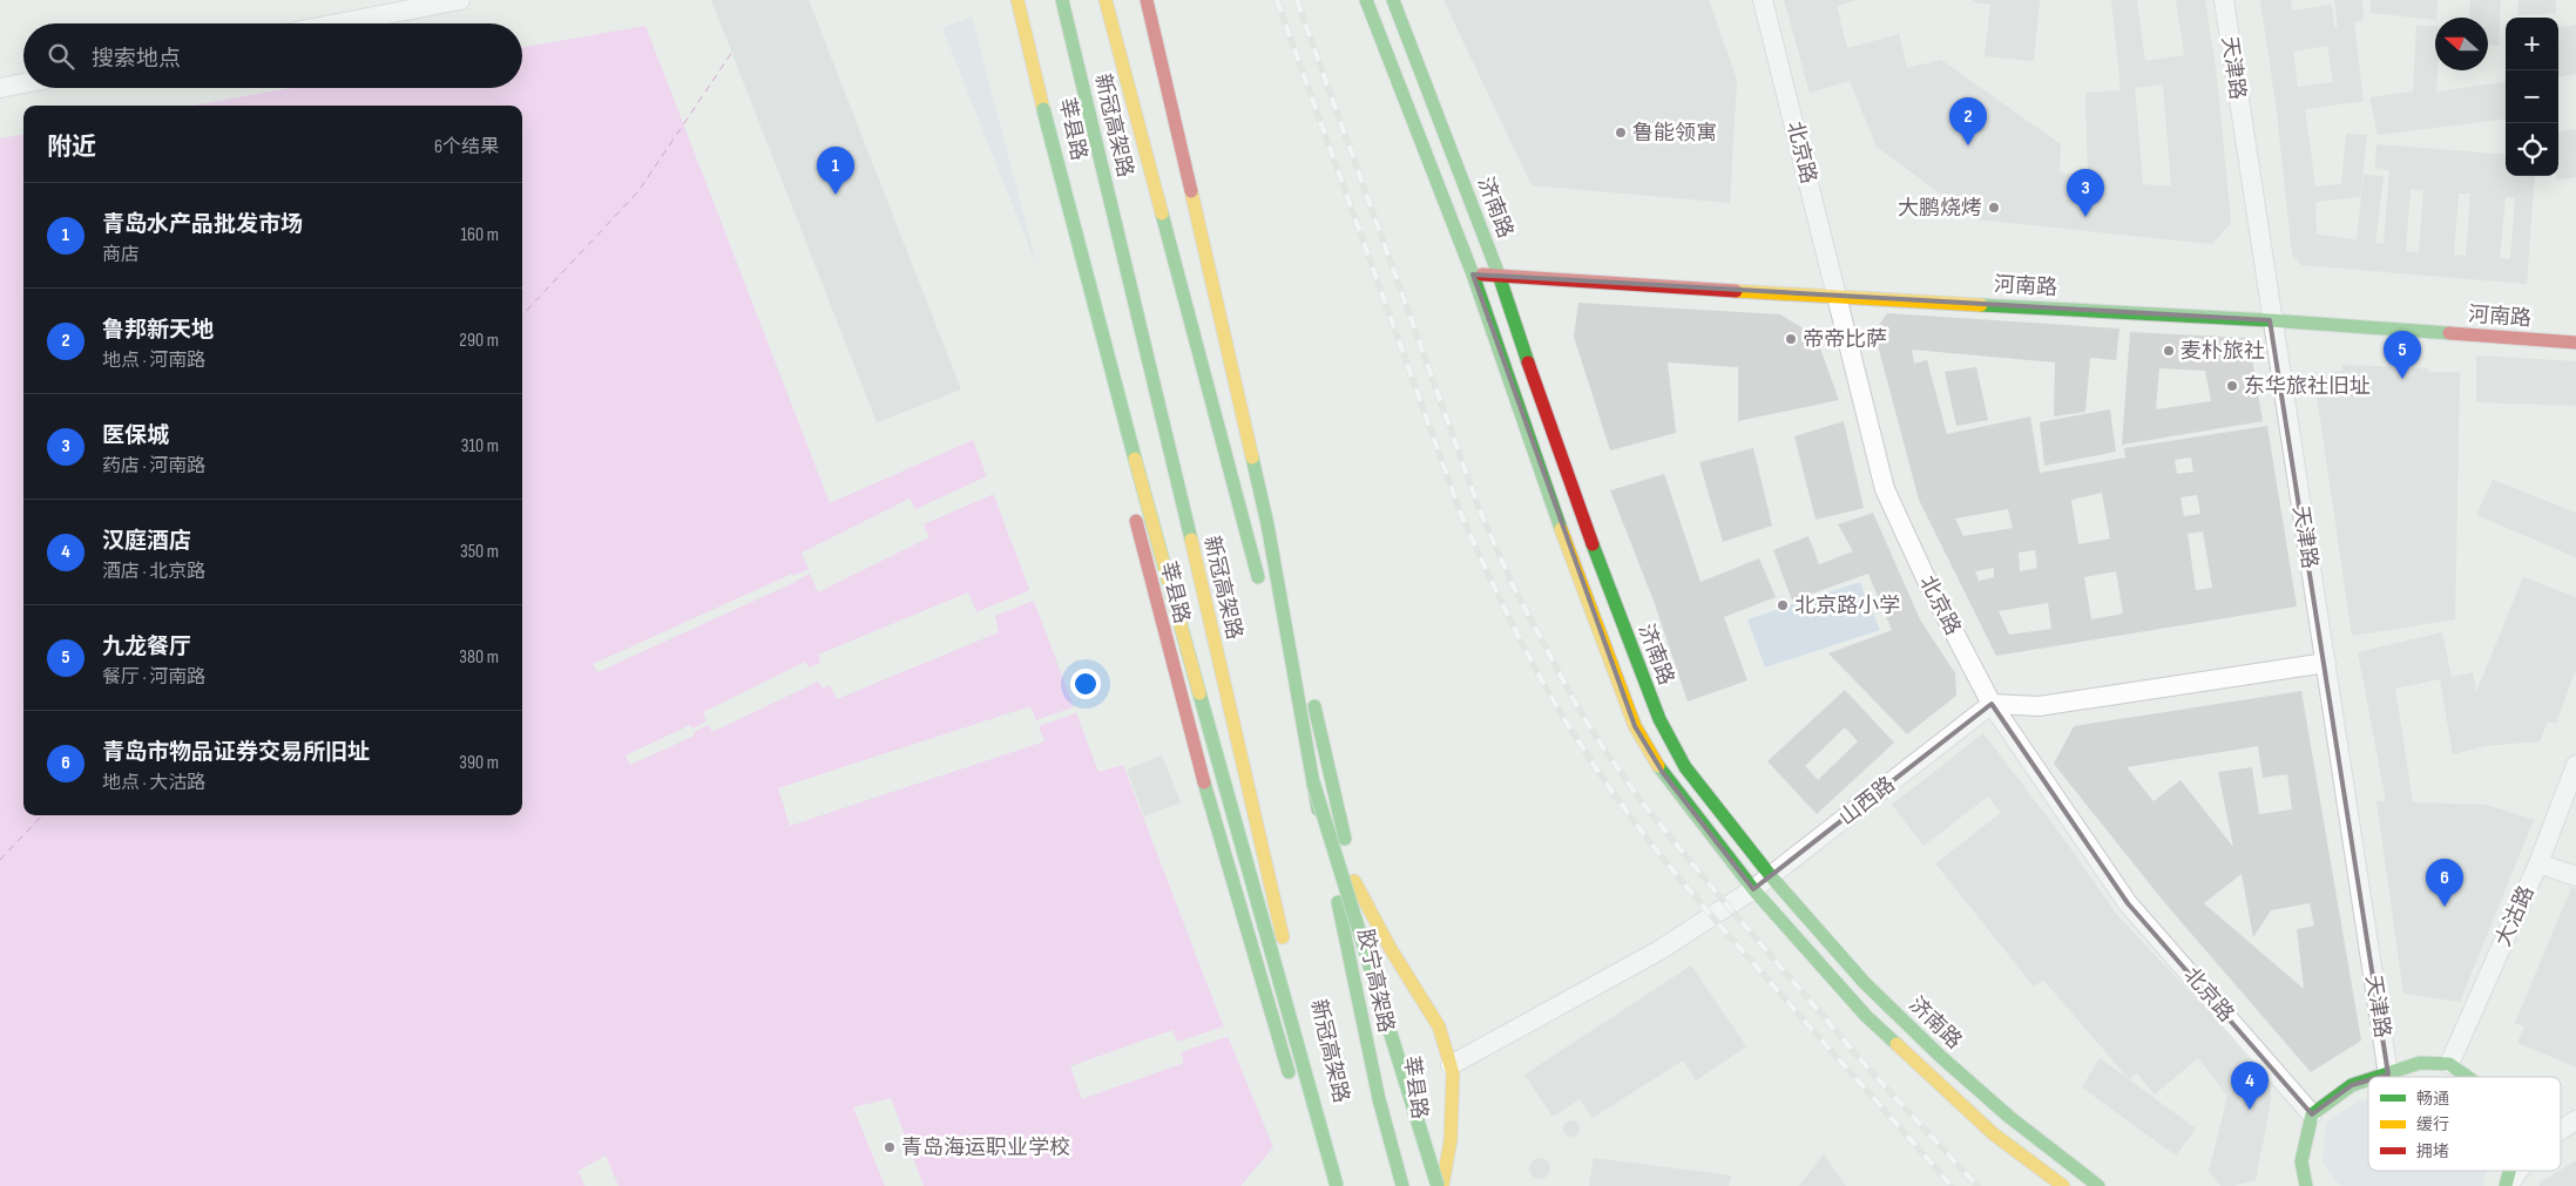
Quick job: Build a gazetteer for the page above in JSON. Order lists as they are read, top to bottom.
{
  "streets": {
    "main road": [
      "新冠高架路",
      "莘县路",
      "济南路",
      "河南路",
      "胶宁高架路"
    ],
    "street": [
      "天津路",
      "北京路",
      "山西路",
      "大沽路"
    ]
  },
  "crossings": [
    ["天津路", "河南路"],
    ["新冠高架路", "胶宁高架路"],
    ["莘县路", "胶宁高架路"],
    ["北京路", "河南路"],
    ["北京路", "山西路"],
    ["济南路", "河南路"],
    ["济南路", "山西路"]
  ],
  "places": [
    "鲁能领寓",
    "大鹏烧烤",
    "帝帝比萨",
    "麦朴旅社",
    "东华旅社旧址",
    "北京路小学",
    "青岛海运职业学校"
  ],
  "legend": ["畅通", "缓行", "拥堵"],
  "north": "left",
  "page": {
    "map_buttons": ["+", "−"],
    "search": "搜索地点",
    "pins": [
      "2",
      "1",
      "3",
      "5",
      "6",
      "4"
    ],
    "heading": ["附近", "6个结果"],
    "list": [
      {
        "mark": "1",
        "name": "青岛水产品批发市场",
        "note": "商店",
        "value": "160 m"
      },
      {
        "mark": "2",
        "name": "鲁邦新天地",
        "note": "地点 · 河南路",
        "value": "290 m"
      },
      {
        "mark": "3",
        "name": "医保城",
        "note": "药店 · 河南路",
        "value": "310 m"
      },
      {
        "mark": "4",
        "name": "汉庭酒店",
        "note": "酒店 · 北京路",
        "value": "350 m"
      },
      {
        "mark": "5",
        "name": "九龙餐厅",
        "note": "餐厅 · 河南路",
        "value": "380 m"
      },
      {
        "mark": "6",
        "name": "青岛市物品证券交易所旧址",
        "note": "地点 · 大沽路",
        "value": "390 m"
      }
    ]
  }
}
